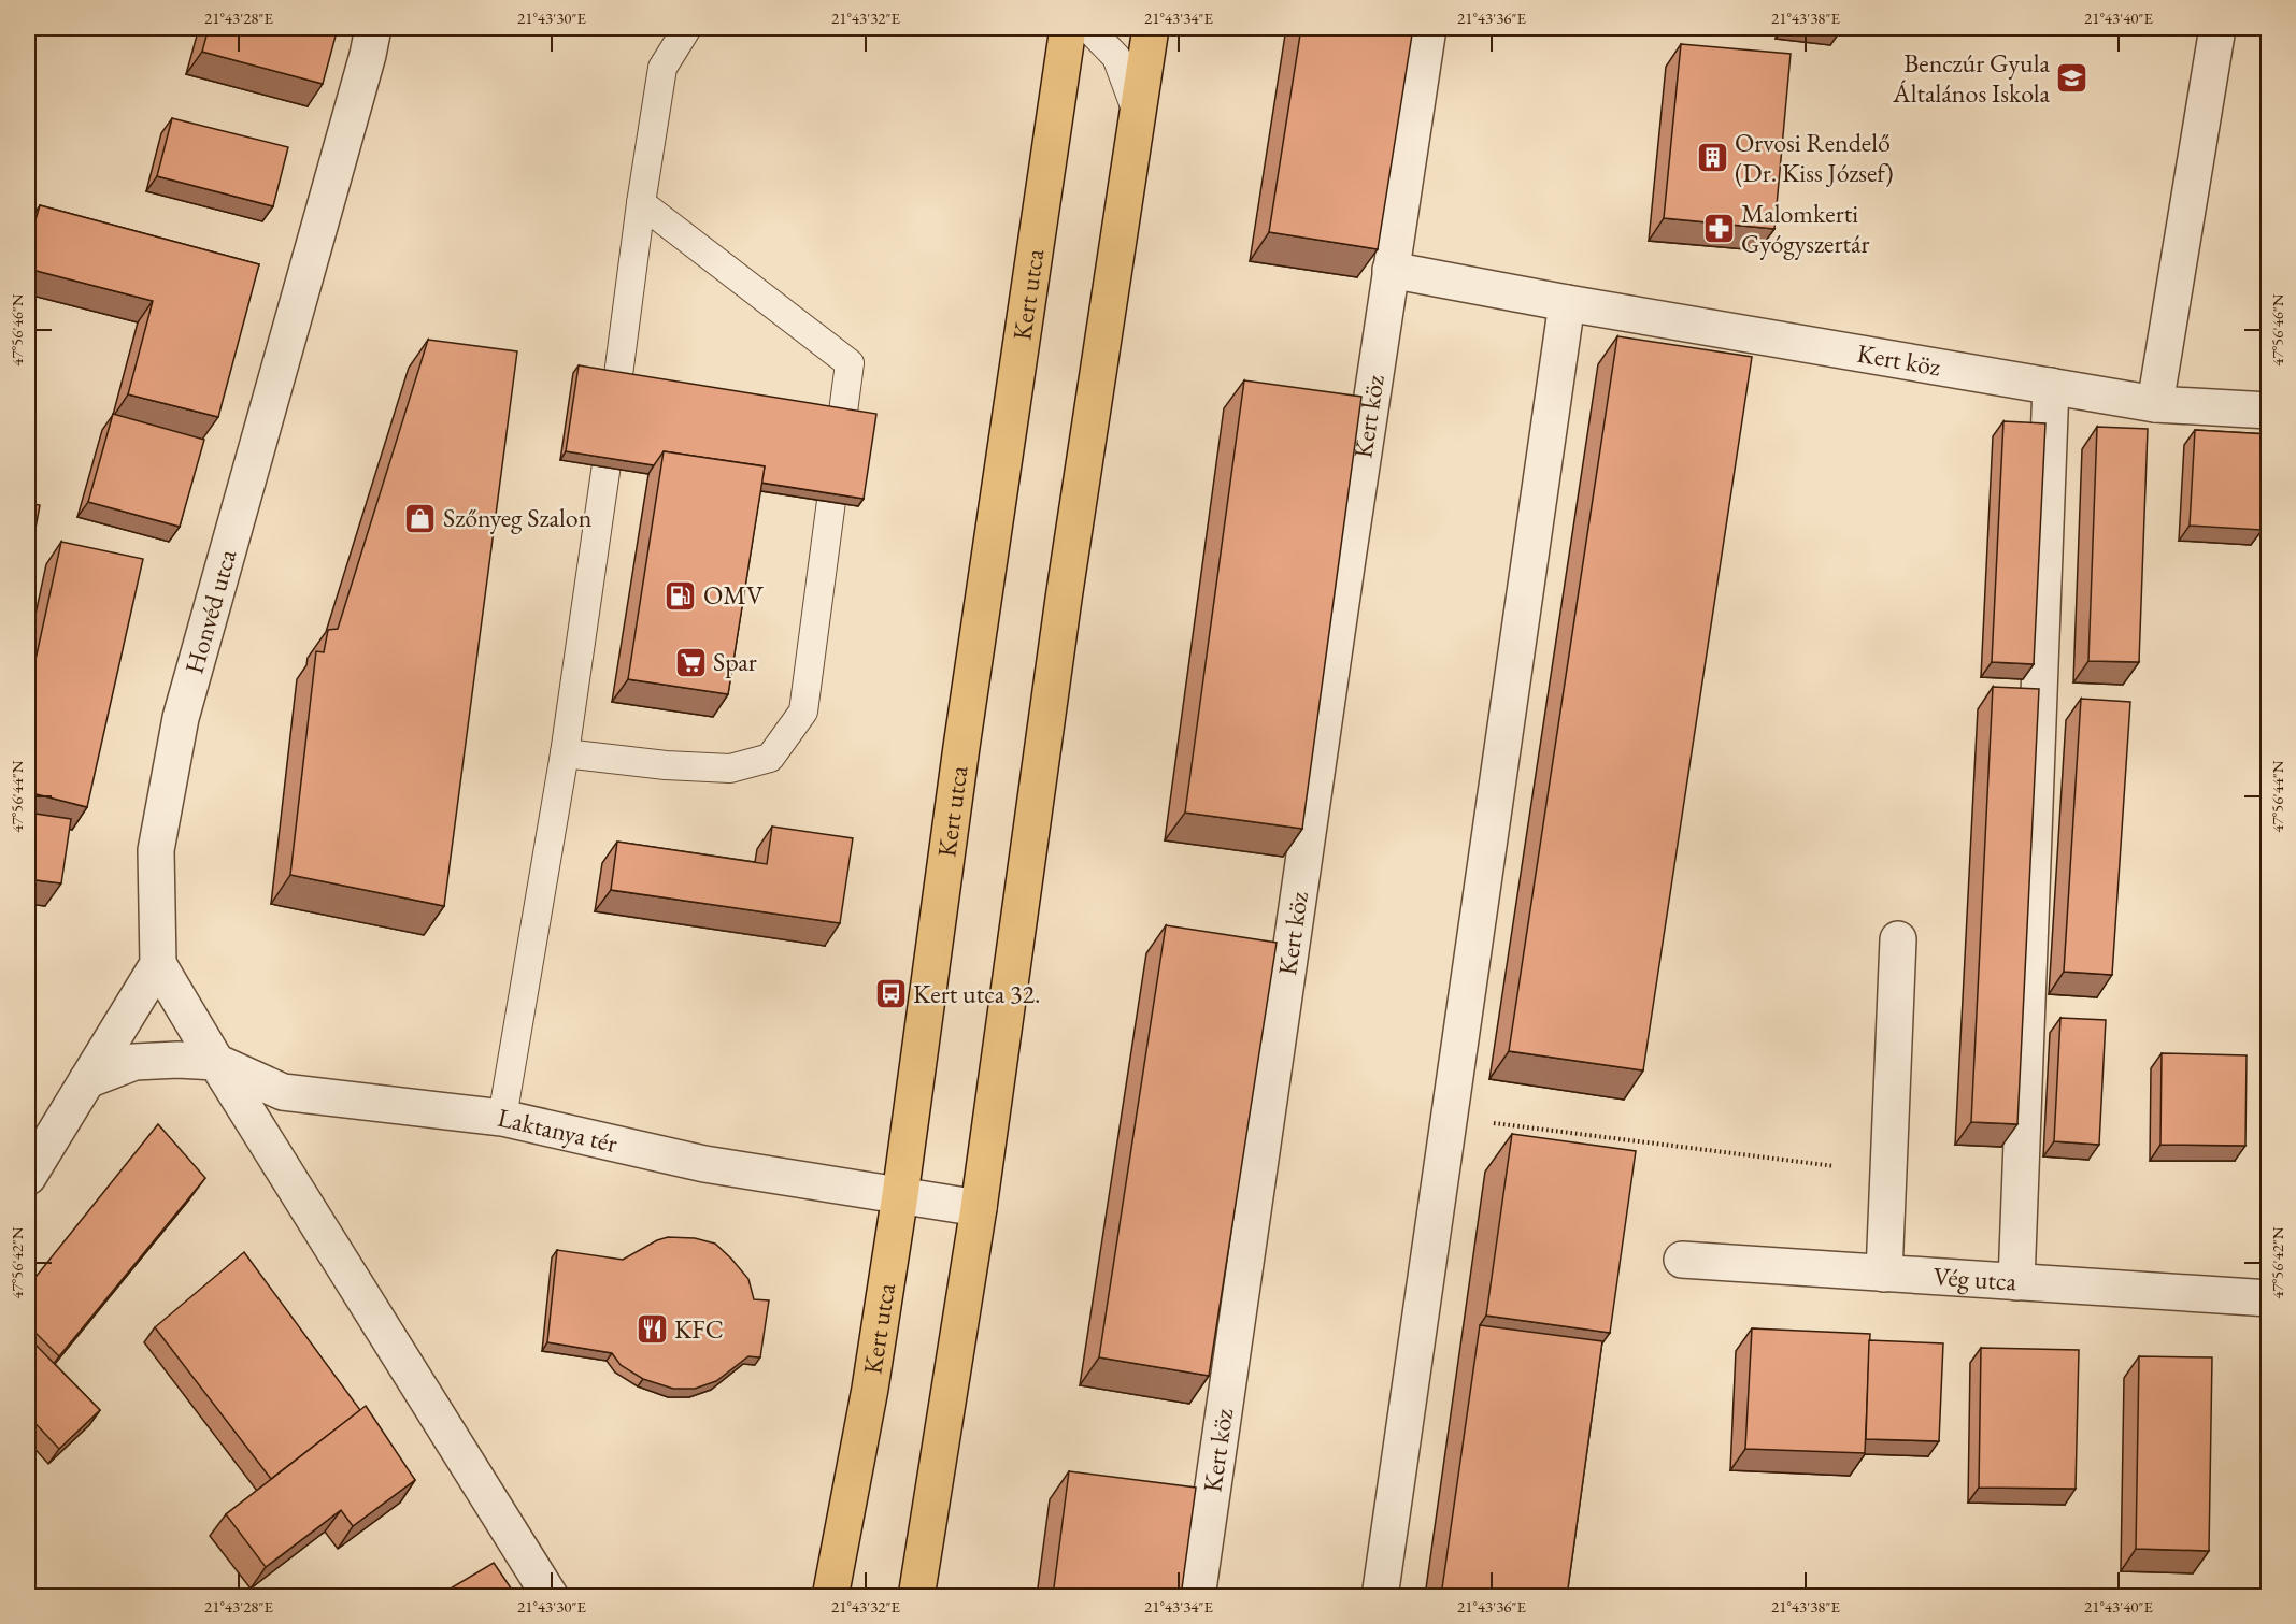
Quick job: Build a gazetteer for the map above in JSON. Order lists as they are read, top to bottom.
{
  "streets": {
    "main road": ["Kert utca"],
    "street": [
      "Kert köz",
      "Honvéd utca",
      "Laktanya tér",
      "Vég utca"
    ]
  },
  "crossings": [
    ["Kert utca", "Laktanya tér"]
  ],
  "places": {
    "school or university": ["Benczúr Gyula Általános Iskola"],
    "building": ["Orvosi Rendelő (Dr. Kiss József)"],
    "pharmacy": ["Malomkerti Gyógyszertár"],
    "shop": ["Szőnyeg Szalon"],
    "fuel station": ["OMV"],
    "supermarket": ["Spar"],
    "bus stop": ["Kert utca 32."],
    "restaurant": ["KFC"]
  },
  "coordinates": [
    "21°43'28\"E",
    "21°43'30\"E",
    "21°43'32\"E",
    "21°43'34\"E",
    "21°43'36\"E",
    "21°43'38\"E",
    "21°43'40\"E",
    "47°56'46\"N",
    "47°56'44\"N",
    "47°56'42\"N"
  ]
}
